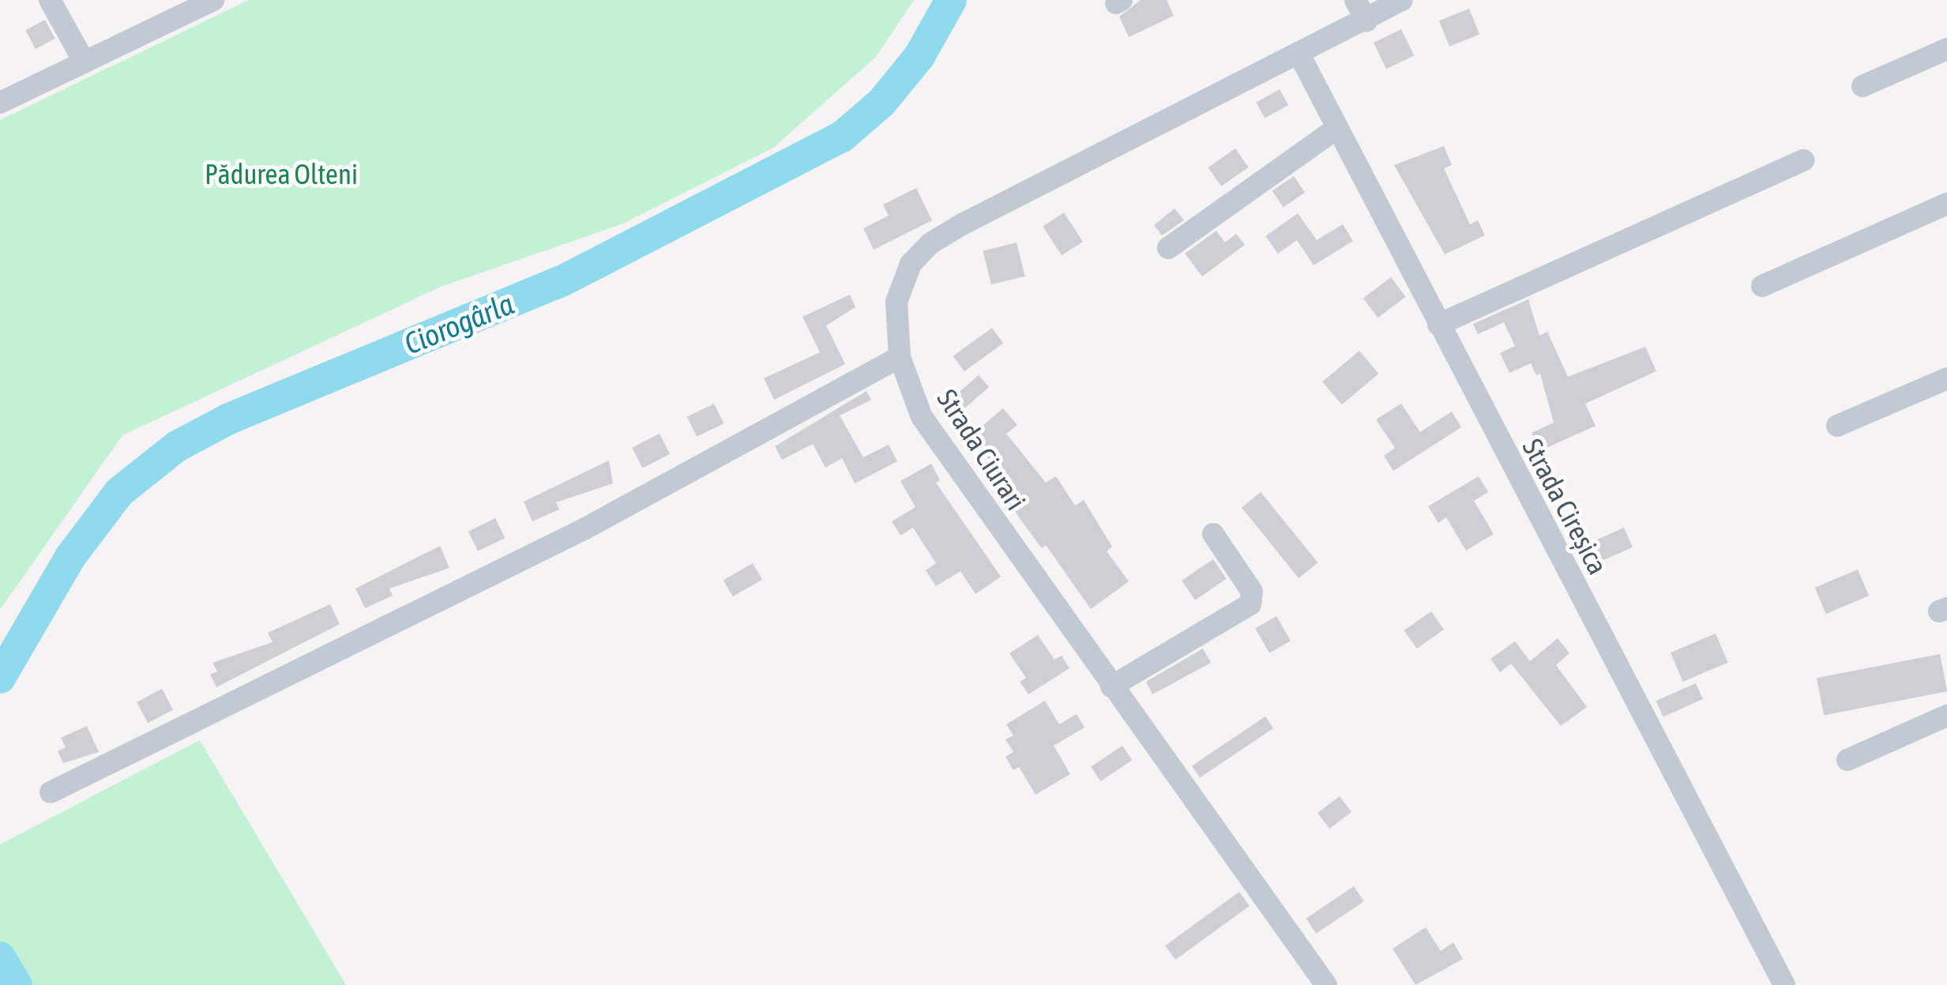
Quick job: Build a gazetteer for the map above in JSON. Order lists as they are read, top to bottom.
{
  "streets": {
    "street": ["Strada Ciurari", "Strada Cireșica"]
  },
  "crossings": [
    ["Strada Ciurari", "Strada Cireșica"]
  ],
  "water": ["Ciorogârla"],
  "parks": ["Pădurea Olteni"]
}
